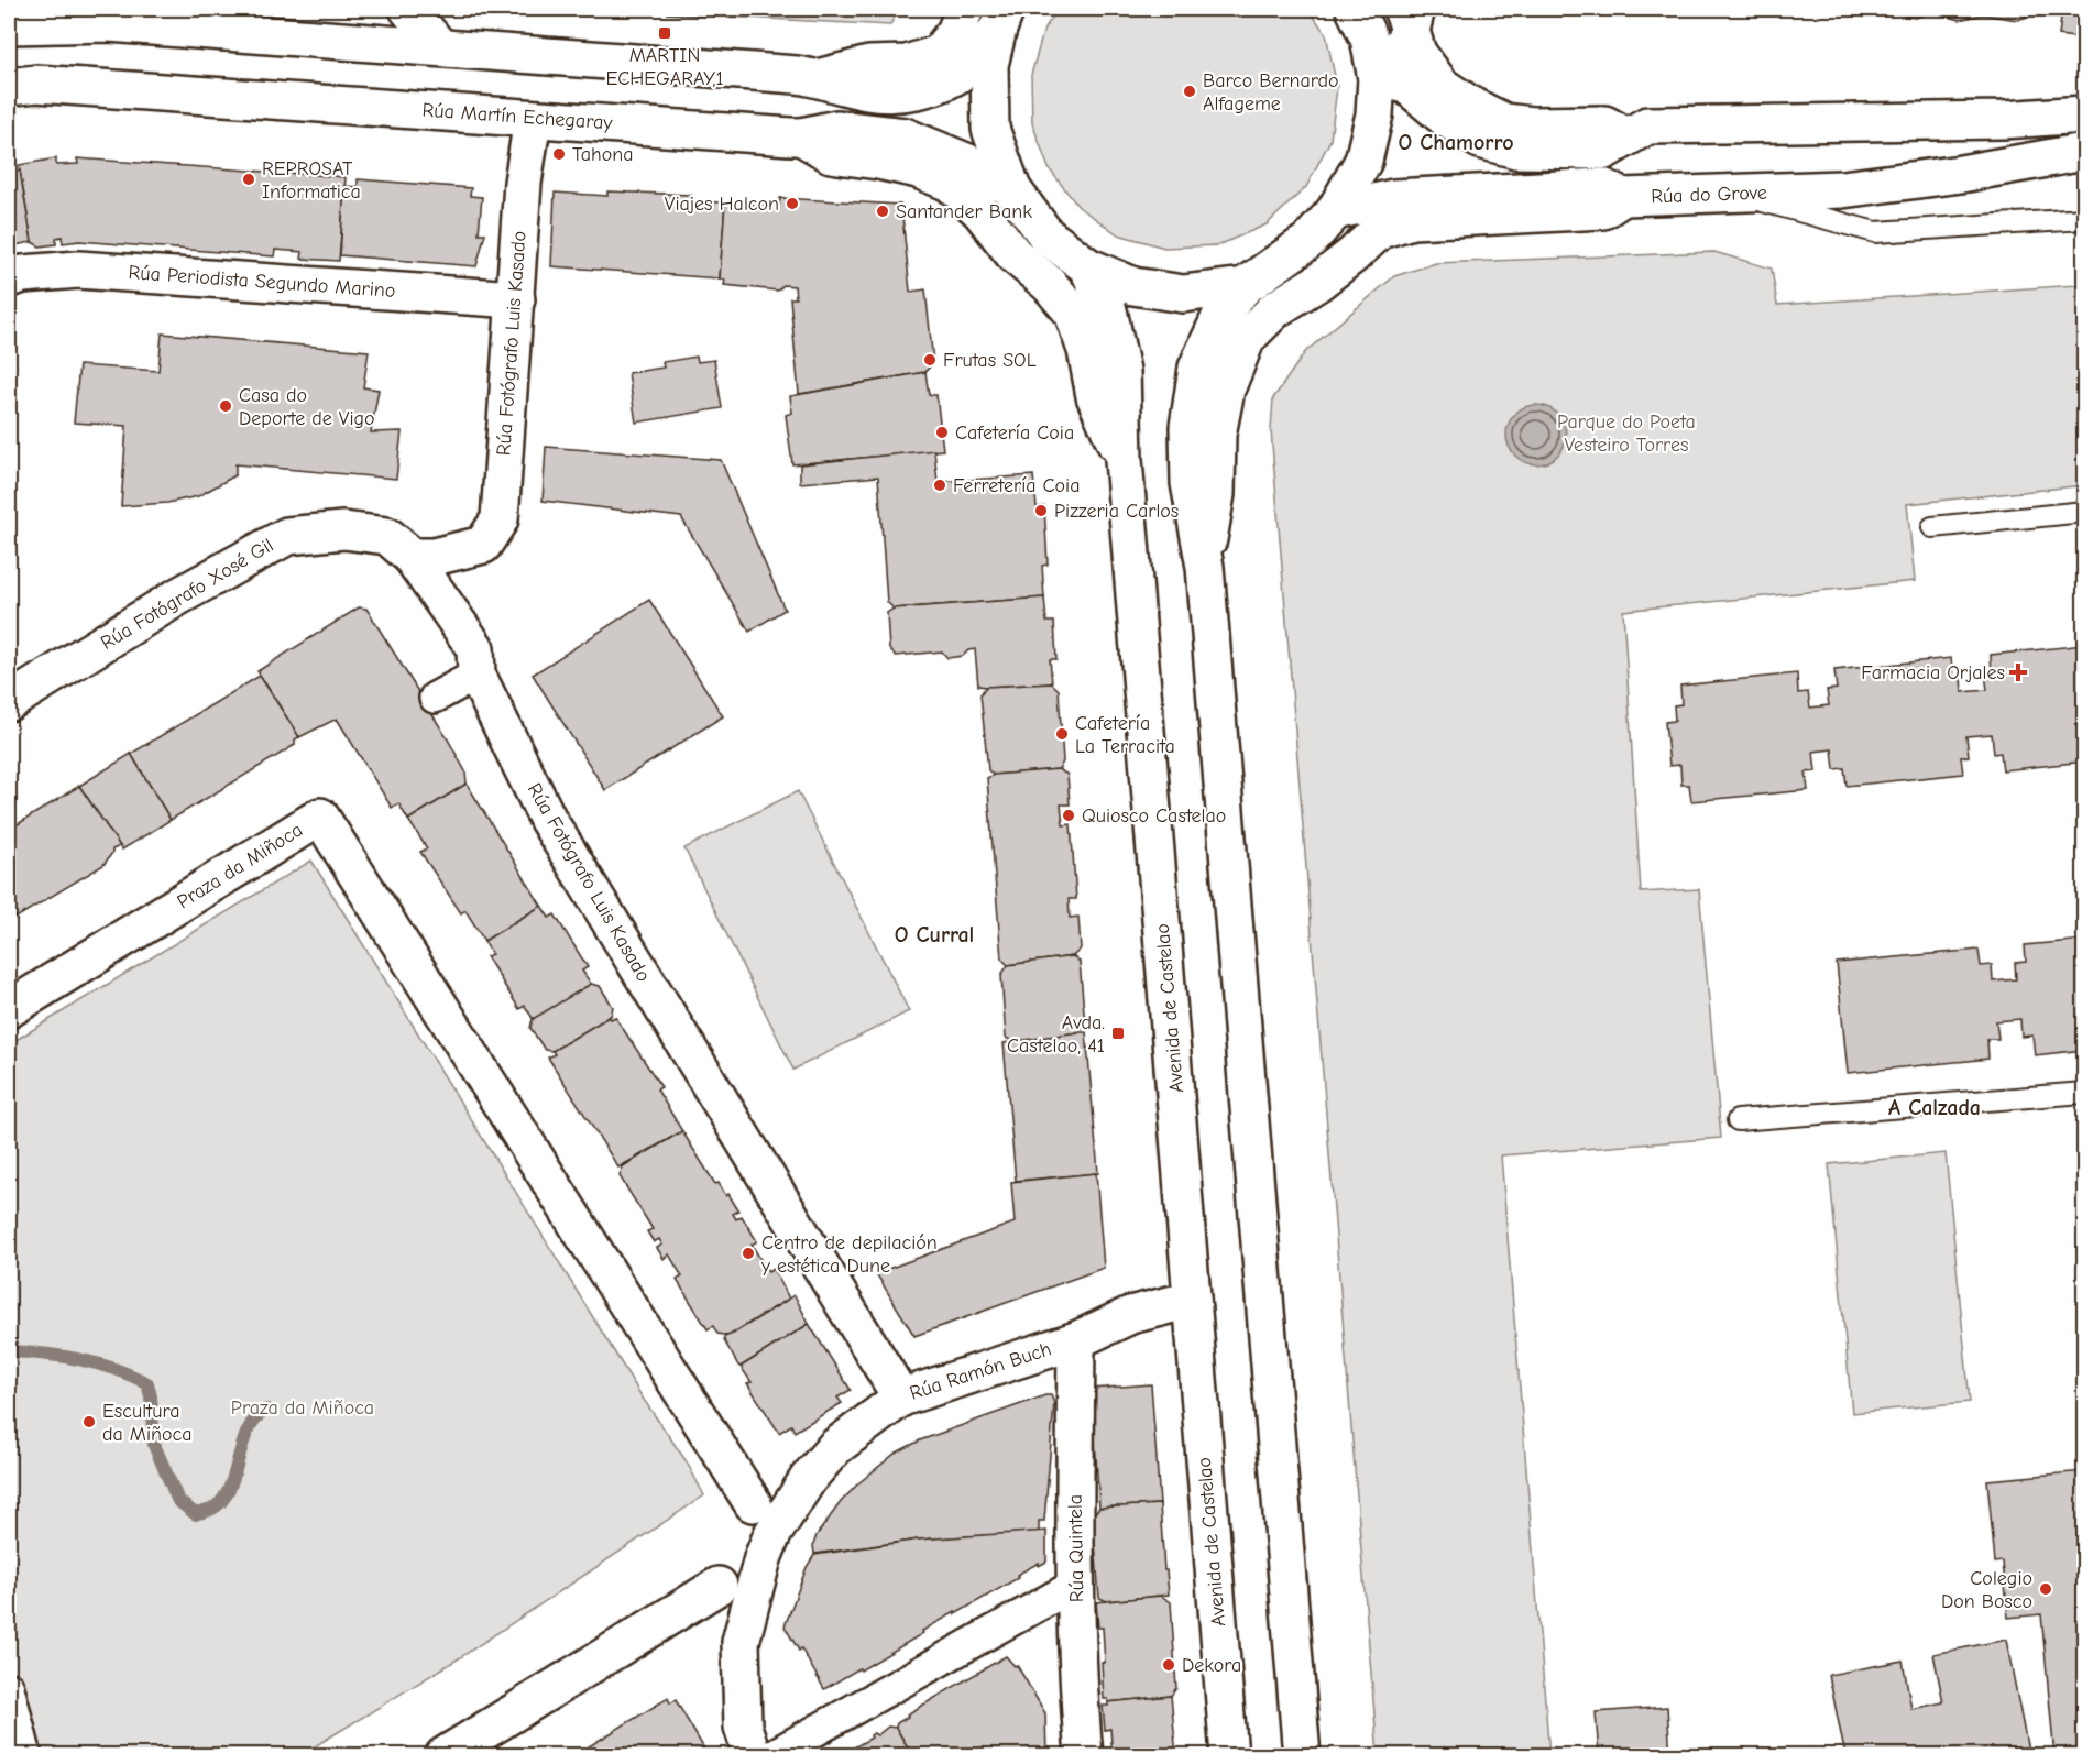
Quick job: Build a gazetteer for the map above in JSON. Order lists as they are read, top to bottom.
{
  "streets": {
    "main road": [
      "Rúa Martín Echegaray",
      "Rúa do Grove",
      "Rúa Periodista Segundo Marino",
      "Rúa Fotógrafo Luis Kasado",
      "Rúa Fotógrafo Xosé Gil",
      "Praza da Miñoca",
      "Avenida de Castelao",
      "Rúa Ramón Buch",
      "Rúa Quintela"
    ]
  },
  "crossings": [
    ["Rúa Martín Echegaray", "Rúa Fotógrafo Luis Kasado"],
    ["Rúa Periodista Segundo Marino", "Rúa Fotógrafo Luis Kasado"],
    ["Rúa Fotógrafo Luis Kasado", "Rúa Fotógrafo Xosé Gil"],
    ["Rúa Fotógrafo Luis Kasado", "Rúa Ramón Buch"],
    ["Avenida de Castelao", "Rúa Ramón Buch"],
    ["Rúa Ramón Buch", "Rúa Quintela"]
  ],
  "districts": ["O Chamorro", "O Curral", "A Calzada"],
  "parks": ["Parque do Poeta Vesteiro Torres", "Praza da Miñoca"],
  "places": {
    "transit": ["MARTIN ECHEGARAY,1", "Avda. Castelao, 41"],
    "other": [
      "Barco Bernardo Alfageme",
      "Tahona",
      "REPROSAT Informatica",
      "Viajes Halcon",
      "Santander Bank",
      "Frutas SOL",
      "Casa do Deporte de Vigo",
      "Cafetería Coia",
      "Ferretería Coia",
      "Pizzeria Carlos",
      "Cafetería La Terracita",
      "Quiosco Castelao",
      "Centro de depilación y estética Dune",
      "Escultura da Miñoca",
      "Colegio Don Bosco",
      "Dekora"
    ],
    "health": ["Farmacia Orjales"]
  }
}
